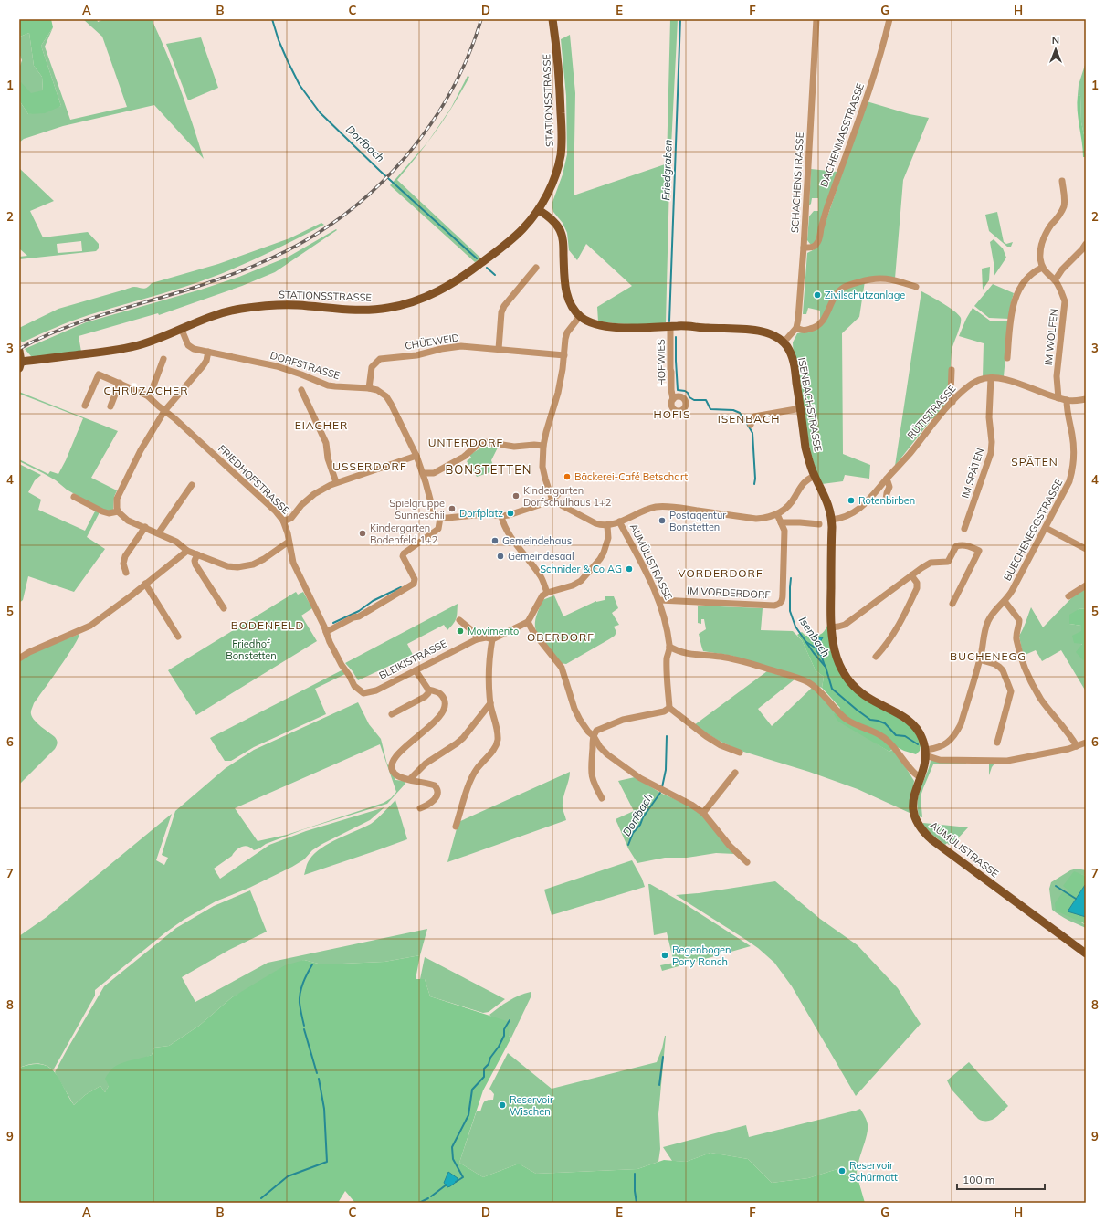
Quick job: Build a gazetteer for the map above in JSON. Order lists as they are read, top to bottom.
{
  "streets": {
    "main road": ["STATIONSSTRASSE", "ISENBACHSTRASSE", "AUMÜLISTRASSE"],
    "street": [
      "DACHENMASSTRASSE",
      "SCHACHENSTRASSE",
      "IM WOLFEN",
      "CHÜEWEID",
      "HOFWIES",
      "DORFSTRASSE",
      "RÜTISTRASSE",
      "IM SPÄTEN",
      "FRIEDHOFSTRASSE",
      "BUECHENEGGSTRASSE",
      "IM VORDERDORF",
      "BLEIKISTRASSE"
    ]
  },
  "crossings": [
    ["STATIONSSTRASSE", "DORFSTRASSE"],
    ["DACHENMASSTRASSE", "SCHACHENSTRASSE"],
    ["IM WOLFEN", "RÜTISTRASSE"],
    ["CHÜEWEID", "DORFSTRASSE"],
    ["ISENBACHSTRASSE", "RÜTISTRASSE"],
    ["ISENBACHSTRASSE", "BUECHENEGGSTRASSE"],
    ["RÜTISTRASSE", "IM SPÄTEN"],
    ["RÜTISTRASSE", "BUECHENEGGSTRASSE"],
    ["FRIEDHOFSTRASSE", "BLEIKISTRASSE"],
    ["AUMÜLISTRASSE", "IM VORDERDORF"]
  ],
  "districts": [
    "CHRÜZACHER",
    "HOFIS",
    "ISENBACH",
    "EIACHER",
    "UNTERDORF",
    "SPÄTEN",
    "USSERDORF",
    "BONSTETTEN",
    "VORDERDORF",
    "BODENFELD",
    "OBERDORF",
    "BUCHENEGG"
  ],
  "water": ["Dorfbach", "Friedgraben", "Isenbach"],
  "parks": ["Friedhof Bonstetten"],
  "places": [
    "Zivilschutzanlage",
    "Bäckerei-Café Betschart",
    "Kindergarten Dorfschulhaus 1+2",
    "Rotenbirben",
    "Spielgruppe Sunneschii",
    "Dorfplatz",
    "Postagentur Bonstetten",
    "Kindergarten Bodenfeld 1+2",
    "Gemeindehaus",
    "Gemeindesaal",
    "Schnider & Co AG",
    "Movimento",
    "Regenbogen Pony Ranch",
    "Reservoir Wischen",
    "Reservoir Schürmatt"
  ],
  "scale_bar": "100 m",
  "north": "top",
  "grid": {
    "columns": [
      "A",
      "B",
      "C",
      "D",
      "E",
      "F",
      "G",
      "H"
    ],
    "rows": [
      "1",
      "2",
      "3",
      "4",
      "5",
      "6",
      "7",
      "8",
      "9"
    ]
  }
}
